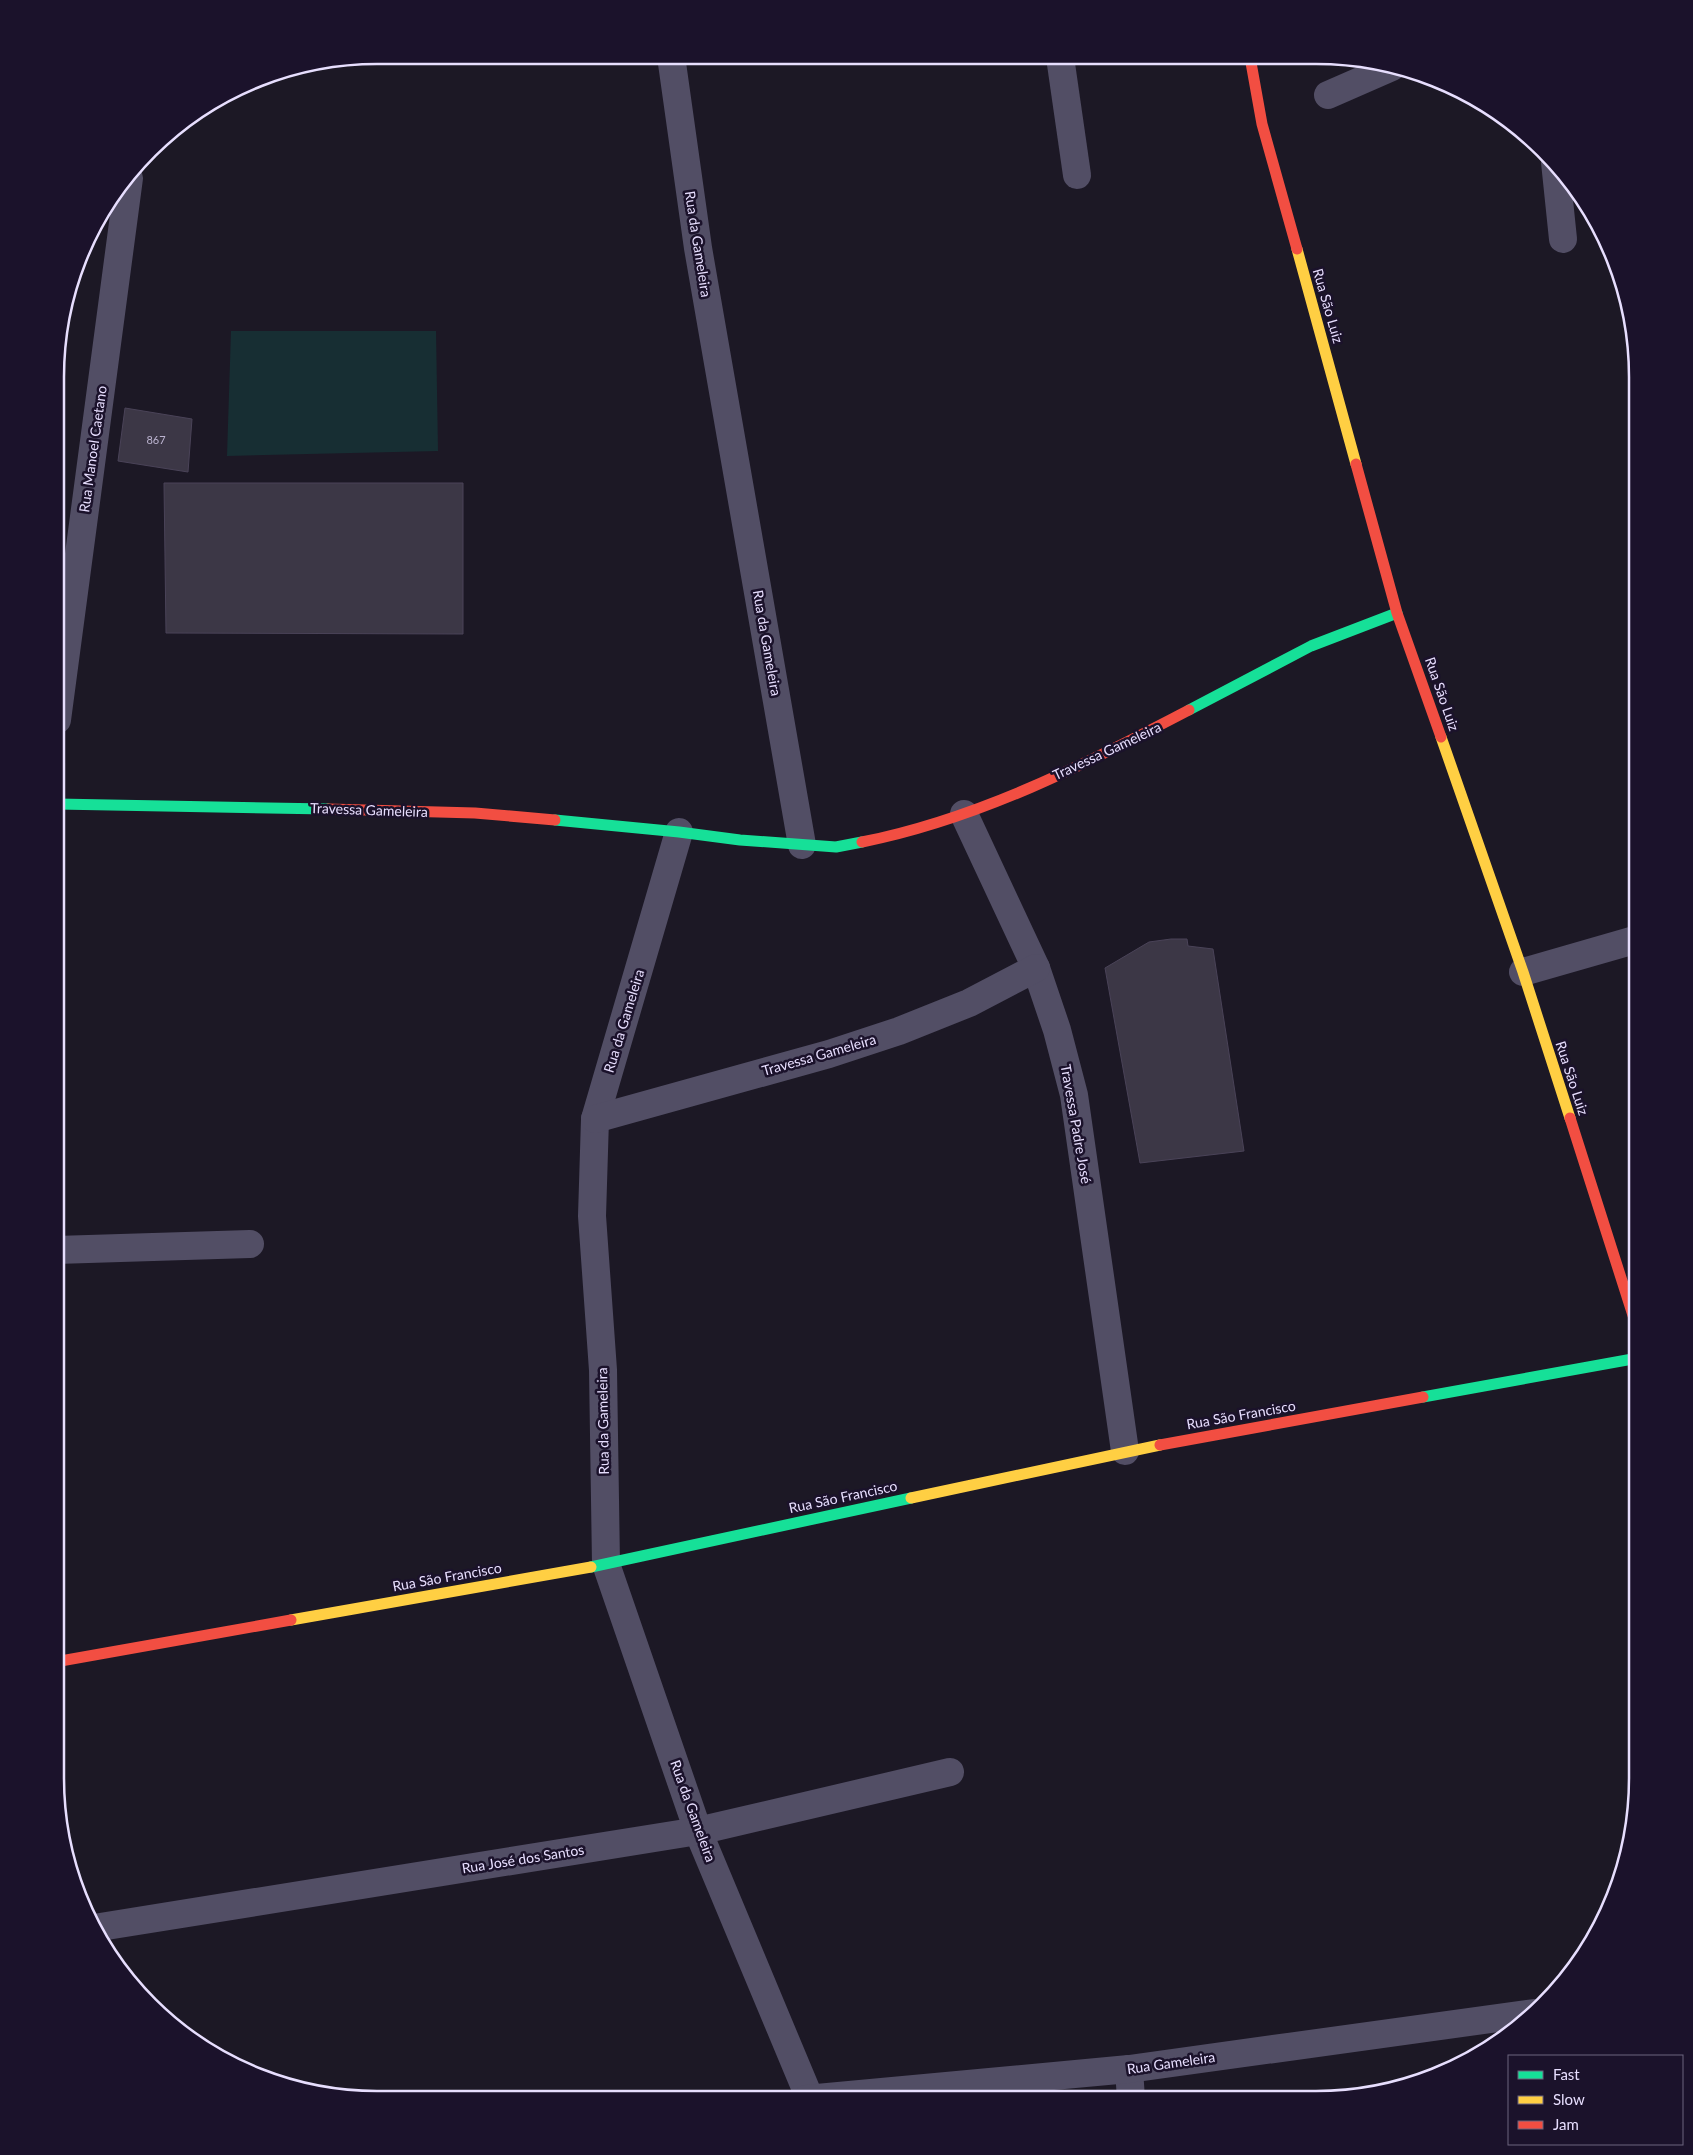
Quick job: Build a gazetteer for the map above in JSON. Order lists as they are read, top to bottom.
{
  "streets": {
    "street": [
      "Rua da Gameleira",
      "Rua São Luiz",
      "Rua Manoel Caetano",
      "Travessa Gameleira",
      "Travessa Padre José",
      "Rua São Francisco",
      "Rua José dos Santos",
      "Rua Gameleira"
    ]
  },
  "crossings": [
    ["Rua da Gameleira", "Travessa Gameleira"],
    ["Rua da Gameleira", "Rua São Francisco"],
    ["Rua da Gameleira", "Rua José dos Santos"],
    ["Rua São Luiz", "Travessa Gameleira"],
    ["Travessa Gameleira", "Travessa Padre José"],
    ["Travessa Padre José", "Rua São Francisco"]
  ],
  "house_numbers": ["867"],
  "legend": ["Fast", "Slow", "Jam"]
}
